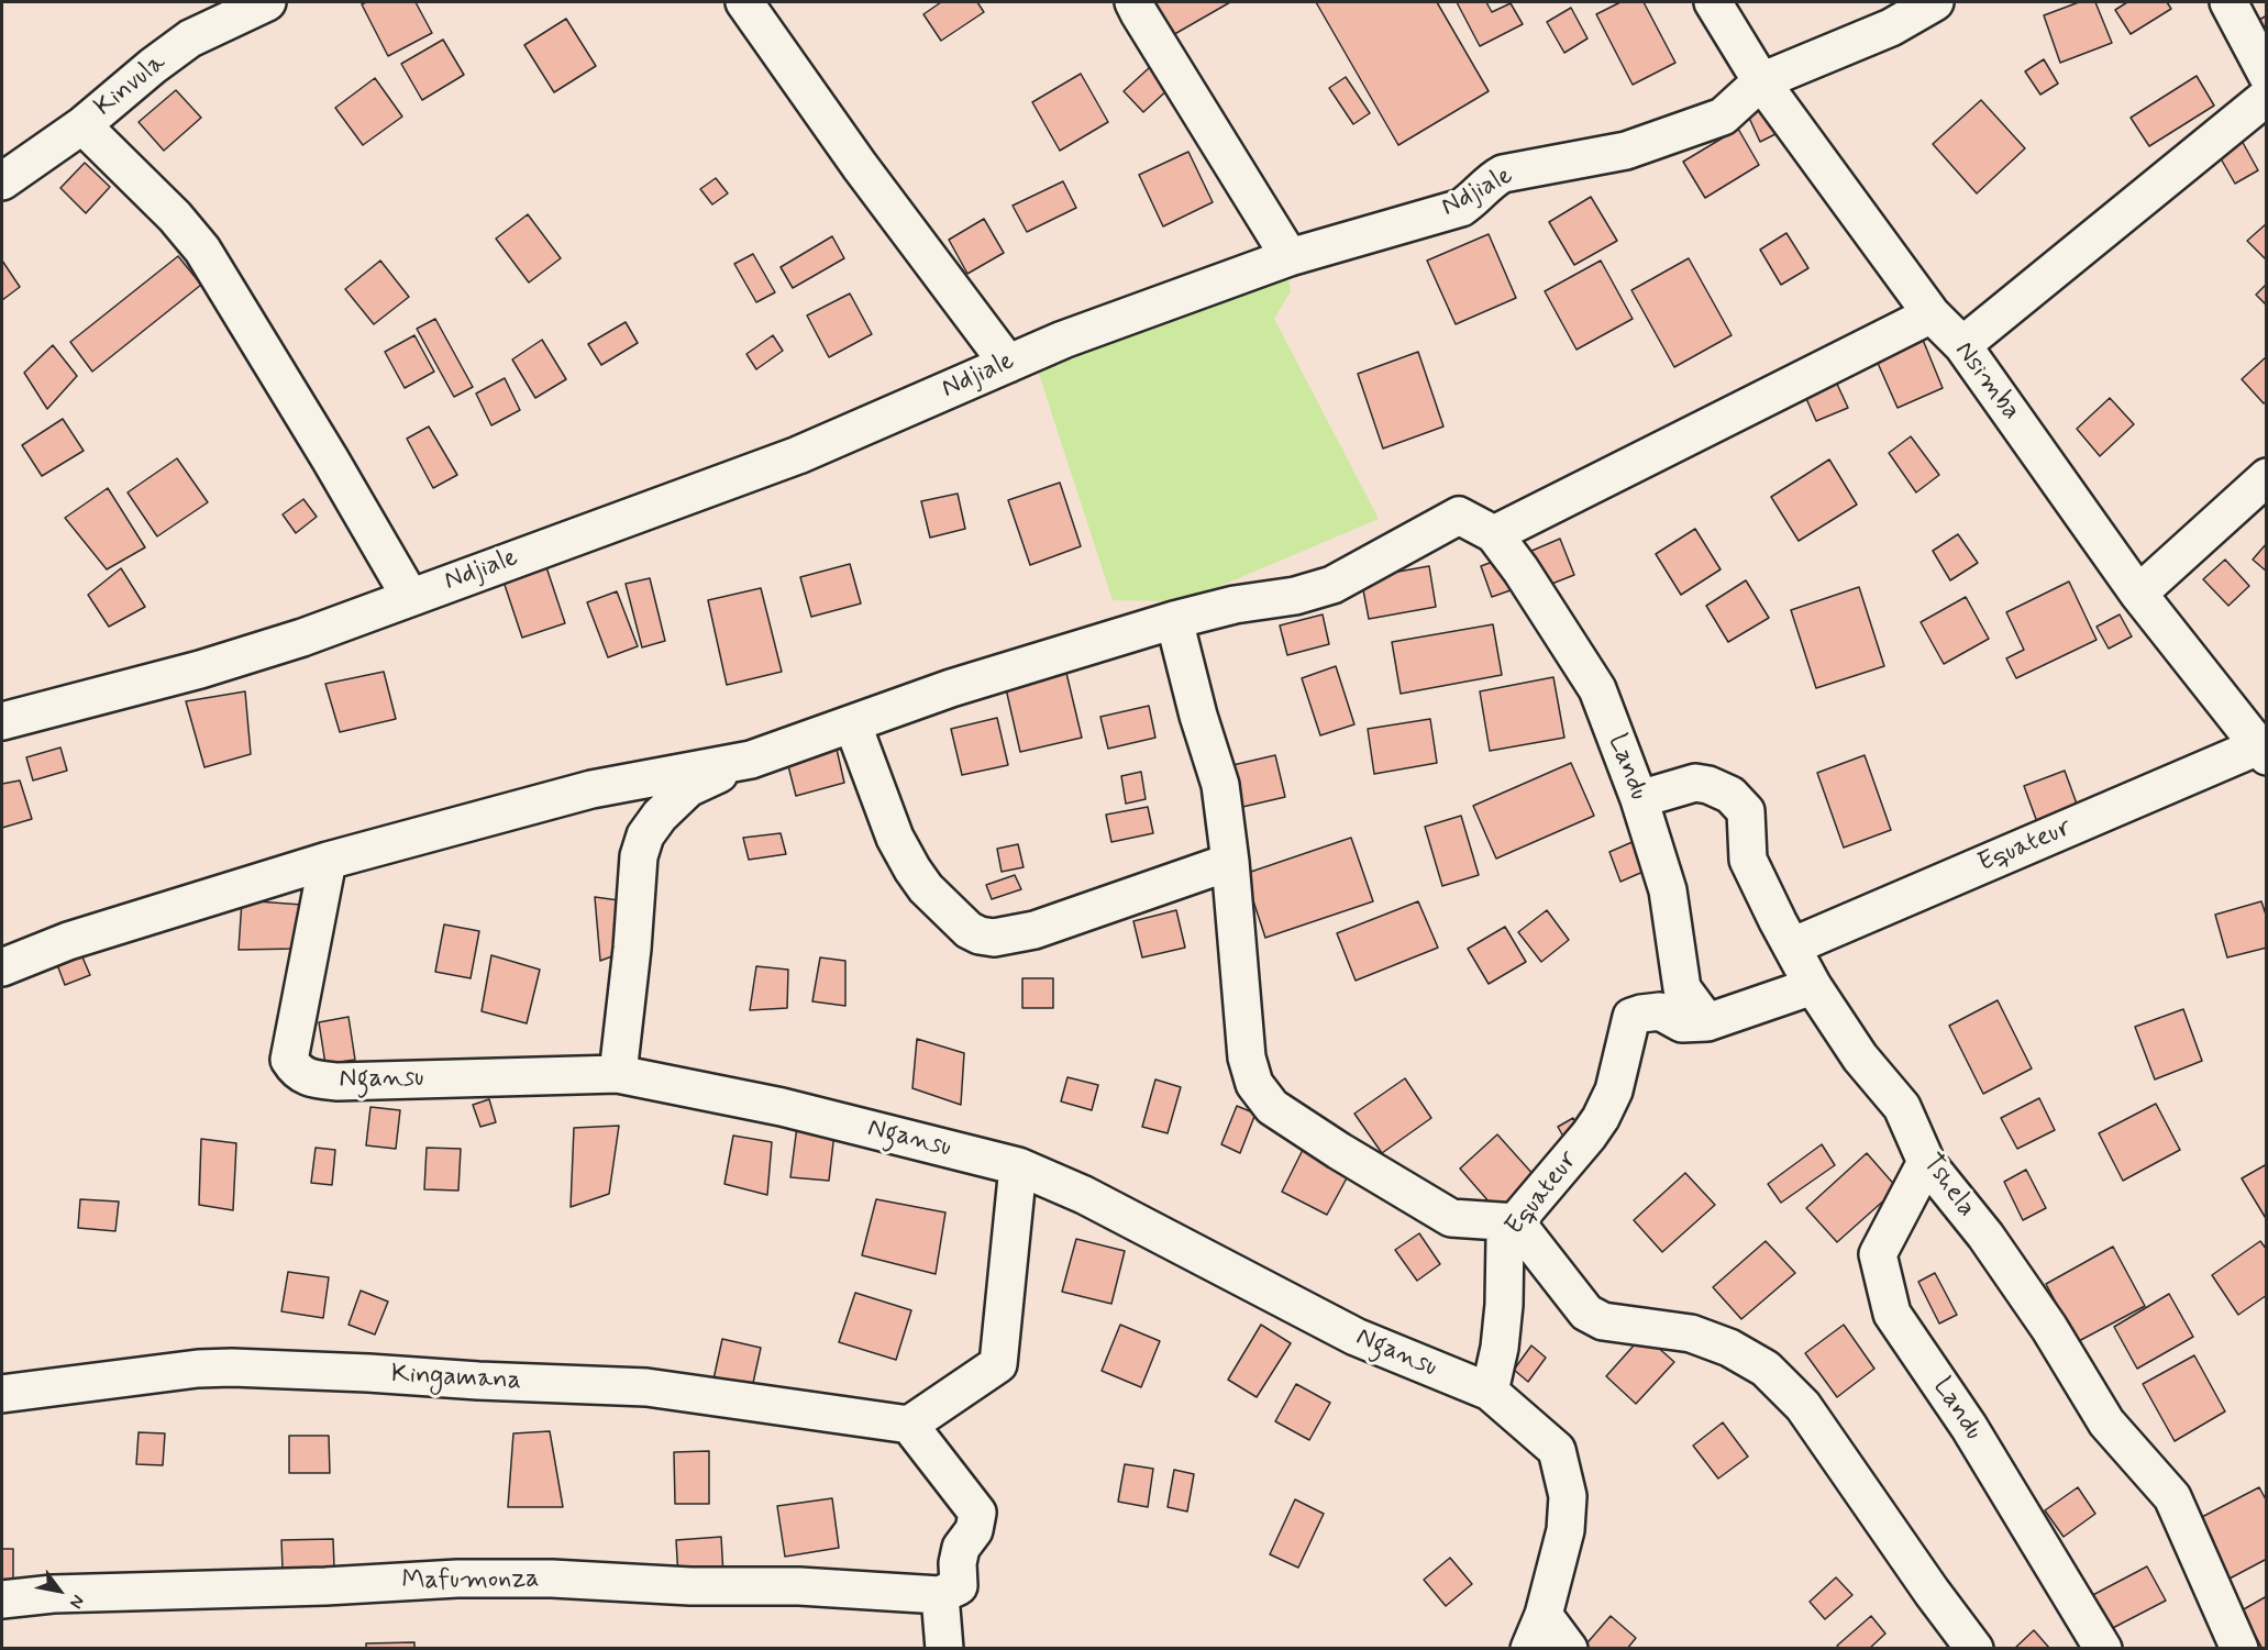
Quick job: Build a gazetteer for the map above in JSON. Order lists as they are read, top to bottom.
{
  "streets": {
    "street": [
      "Kinvula",
      "Ndjiale",
      "Nsimba",
      "Landu",
      "Equateur",
      "Ngansu",
      "Tshela",
      "Kingamana",
      "Mafumonza"
    ]
  },
  "crossings": [
    ["Ndjiale", "Nsimba"],
    ["Nsimba", "Equateur"],
    ["Landu", "Equateur"],
    ["Landu", "Tshela"],
    ["Equateur", "Ngansu"],
    ["Equateur", "Tshela"]
  ],
  "north": "bottom right"
}
